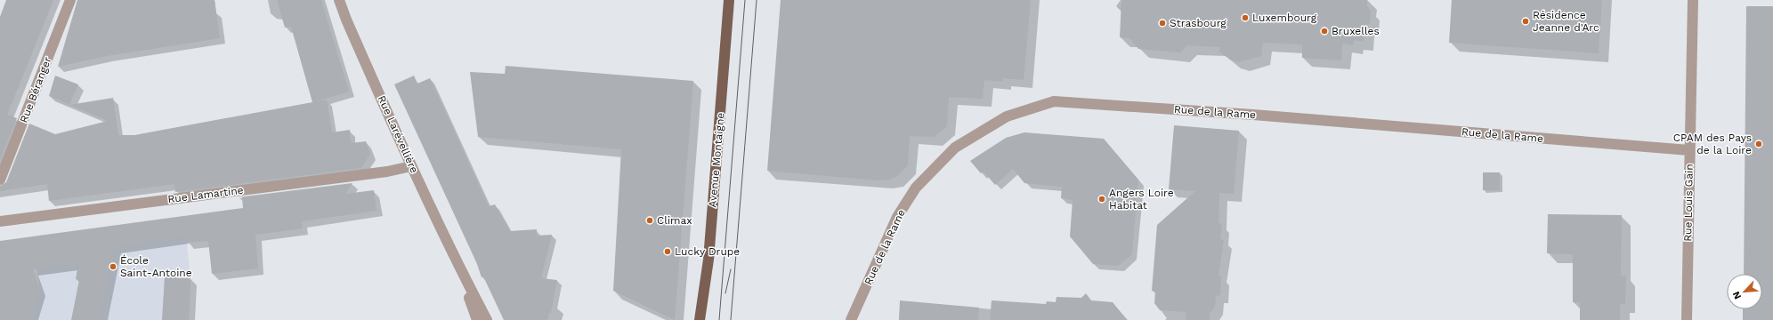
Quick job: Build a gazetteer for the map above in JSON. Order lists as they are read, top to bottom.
{
  "streets": {
    "main road": ["Avenue Montaigne"],
    "street": [
      "Rue Béranger",
      "Rue de la Rame",
      "Rue Larévellière",
      "Rue Lamartine",
      "Rue Louis Gain"
    ]
  },
  "crossings": [
    ["Rue de la Rame", "Rue Louis Gain"],
    ["Rue Larévellière", "Rue Lamartine"]
  ],
  "places": [
    "Luxembourg",
    "Résidence Jeanne d'Arc",
    "Strasbourg",
    "Bruxelles",
    "CPAM des Pays de la Loire",
    "Angers Loire Habitat",
    "Climax",
    "Lucky Drupe",
    "École Saint-Antoine"
  ],
  "north": "bottom left"
}
